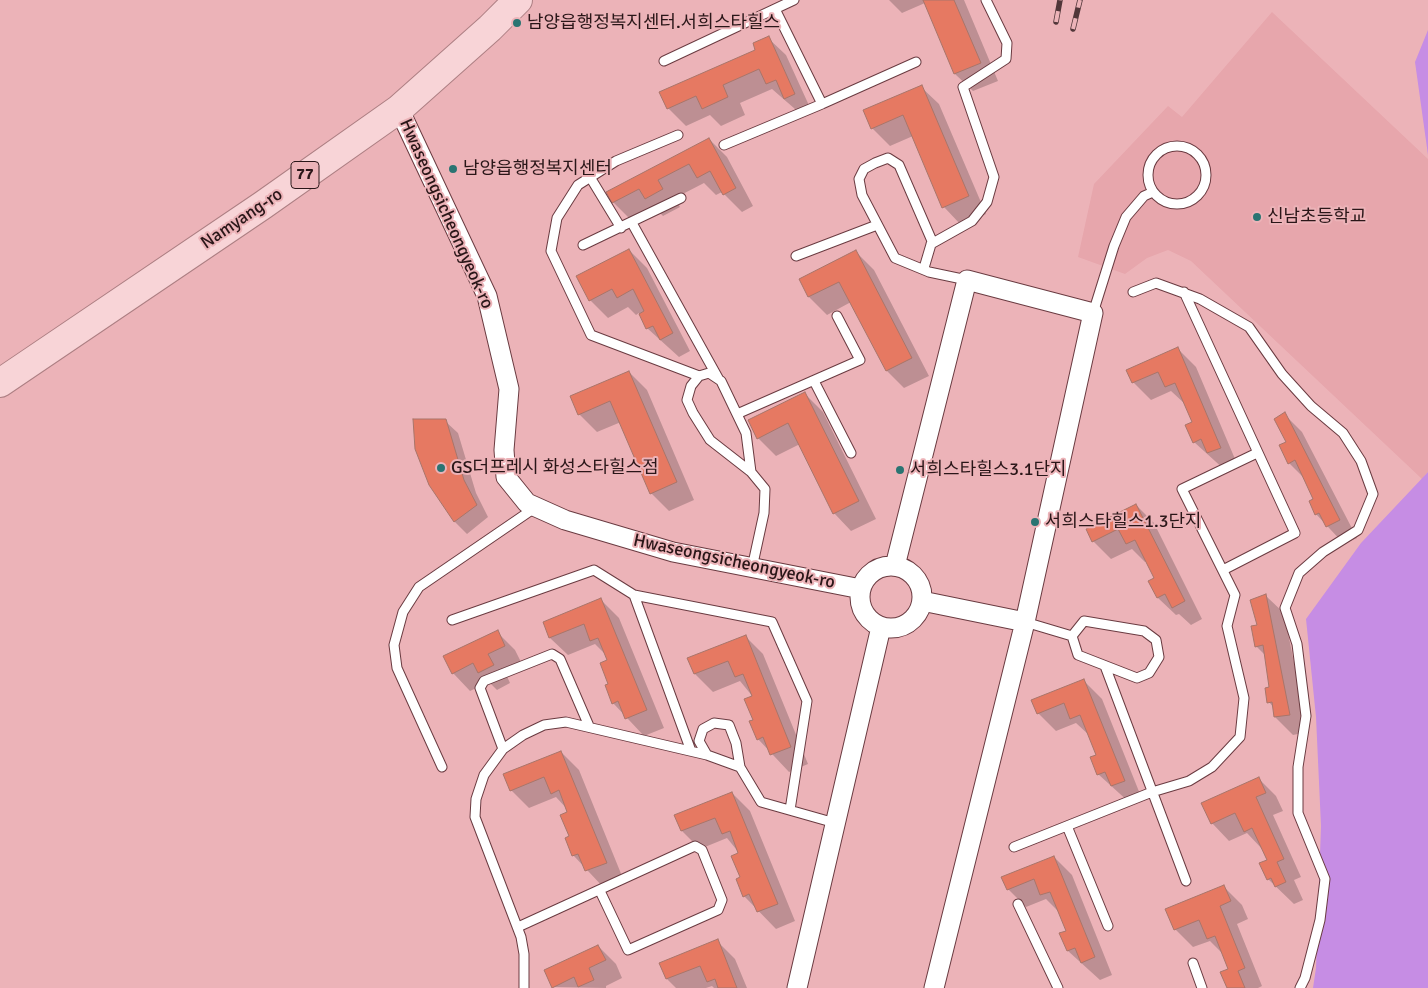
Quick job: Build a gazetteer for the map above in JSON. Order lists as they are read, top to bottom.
{
  "streets": {
    "main road": ["77", "Namyang-ro"],
    "street": ["Hwaseongsicheongyeok-ro"]
  },
  "crossings": [
    ["Hwaseongsicheongyeok-ro", "Namyang-ro"]
  ],
  "places": [
    "남양읍행정복지센터.서희스타힐스",
    "남양읍행정복지센터",
    "신남초등학교",
    "GS더프레시 화성스타힐스점",
    "서희스타힐스3.1단지",
    "서희스타힐스1.3단지"
  ]
}
